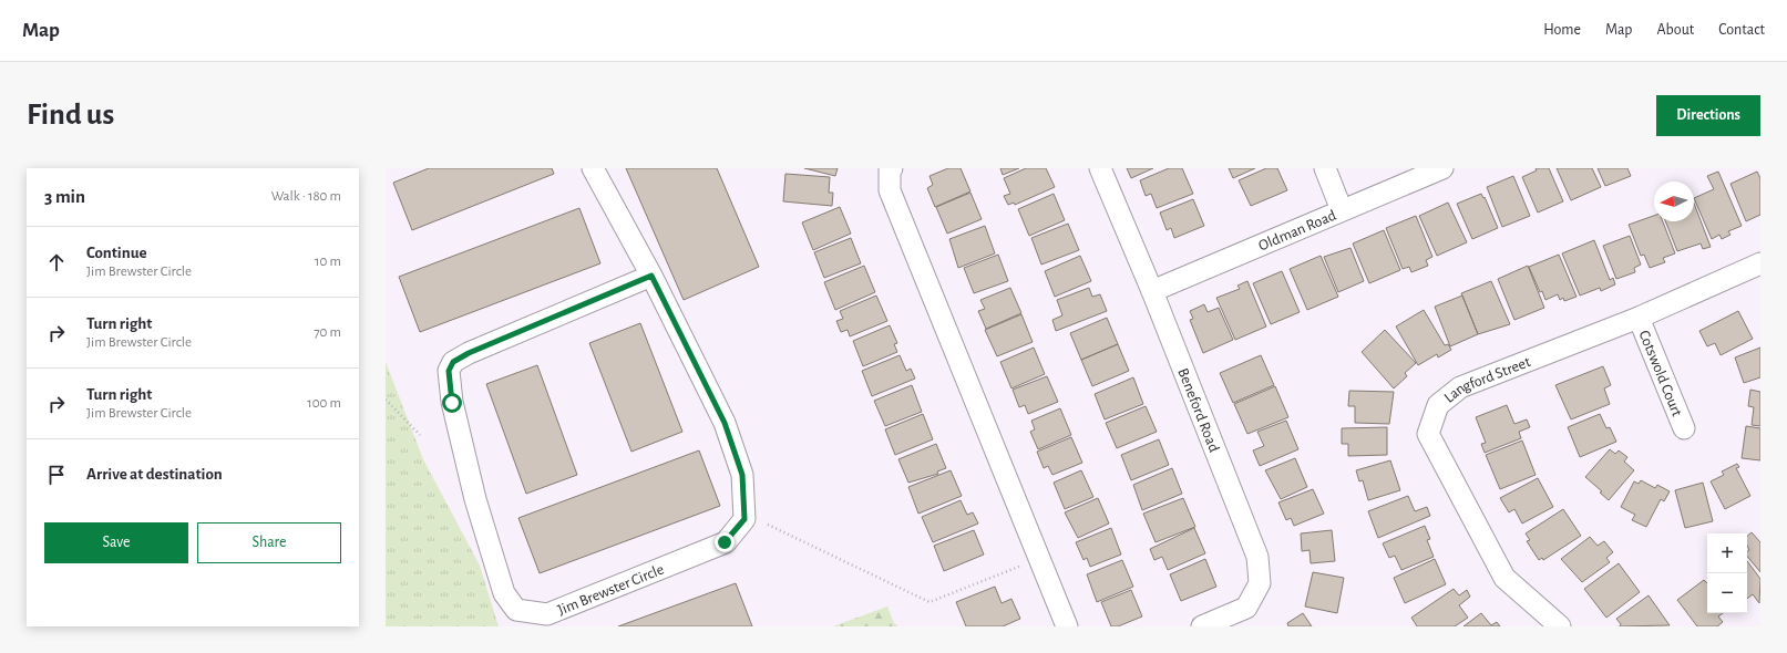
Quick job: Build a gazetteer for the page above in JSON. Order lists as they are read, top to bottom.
{
  "streets": {
    "street": [
      "Oldman Road",
      "Cotswold Court",
      "Langford Street",
      "Beneford Road",
      "Jim Brewster Circle"
    ]
  },
  "crossings": [
    ["Oldman Road", "Beneford Road"],
    ["Cotswold Court", "Langford Street"]
  ],
  "north": "left",
  "page": {
    "header": "Map",
    "nav": [
      "Home",
      "Map",
      "About",
      "Contact"
    ],
    "buttons": [
      "Directions",
      ["Save", "Share"]
    ],
    "title": "Find us",
    "heading": ["3 min", "Walk · 180 m"],
    "list": [
      ["Continue", "Jim Brewster Circle", "10 m"],
      ["Turn right", "Jim Brewster Circle", "70 m"],
      ["Turn right", "Jim Brewster Circle", "100 m"],
      "Arrive at destination"
    ],
    "map_buttons": ["+", "−"]
  }
}
